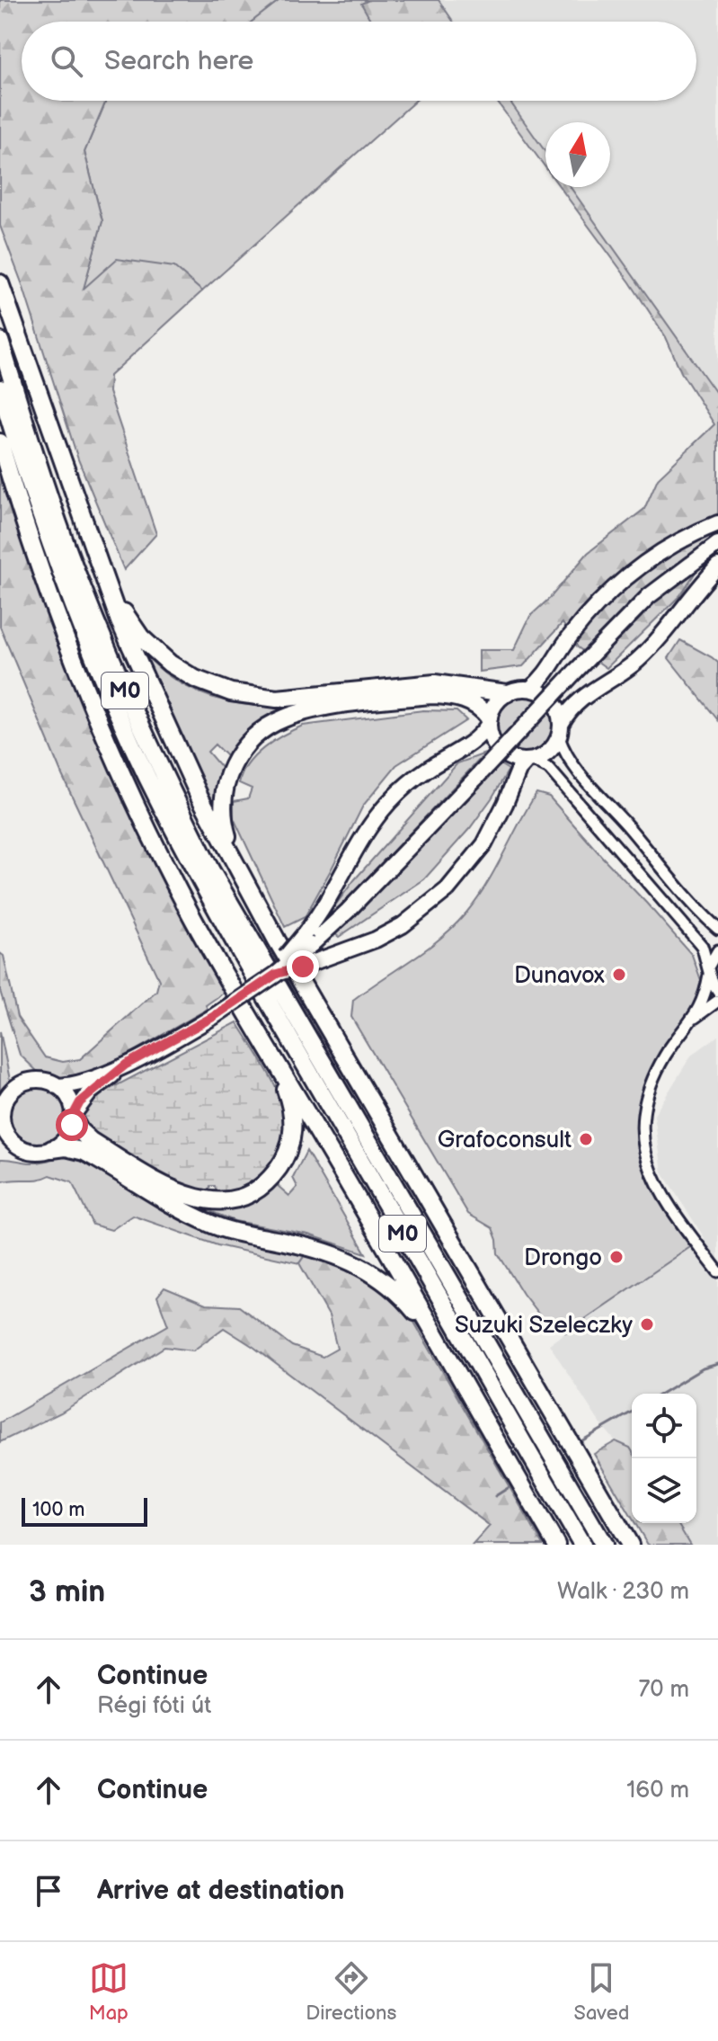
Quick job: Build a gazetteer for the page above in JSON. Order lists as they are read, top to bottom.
{
  "streets": {
    "highway": ["M0"]
  },
  "places": [
    "Dunavox",
    "Grafoconsult",
    "Drongo",
    "Suzuki Szeleczky"
  ],
  "scale_bar": "100 m",
  "north": "top",
  "page": {
    "search": "Search here",
    "scale": "100 m",
    "heading": ["3 min", "Walk · 230 m"],
    "list": [
      ["Continue", "Régi fóti út", "70 m"],
      ["Continue", "160 m"],
      "Arrive at destination"
    ],
    "nav": ["Map", "Directions", "Saved"]
  }
}
